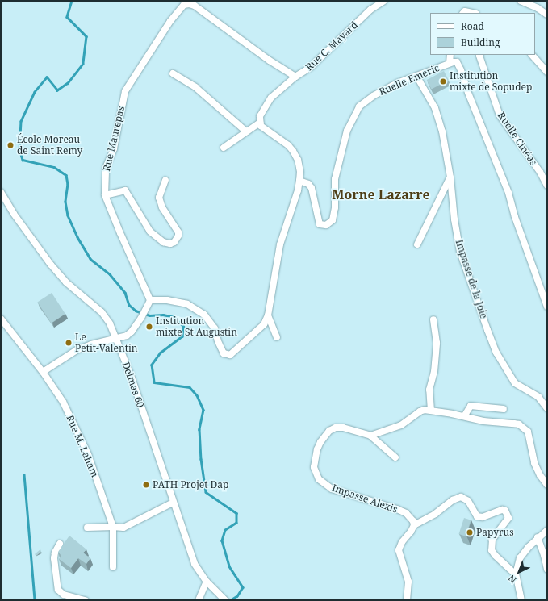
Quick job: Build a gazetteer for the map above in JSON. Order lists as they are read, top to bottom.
{
  "streets": {
    "street": [
      "Rue C. Mayard",
      "Ruelle Emeric",
      "Rue Maurepas",
      "Ruelle Cinéas",
      "Impasse de la Joie",
      "Delmas 60",
      "Rue M. Laham",
      "Impasse Alexis"
    ]
  },
  "crossings": [
    ["Rue C. Mayard", "Rue Maurepas"],
    ["Ruelle Emeric", "Impasse de la Joie"]
  ],
  "districts": ["Morne Lazarre"],
  "places": [
    "Institution mixte de Sopudep",
    "École Moreau de Saint Remy",
    "Institution mixte St Augustin",
    "Le Petit-Valentin",
    "PATH Projet Dap",
    "Papyrus"
  ],
  "legend": ["Road", "Building"],
  "north": "bottom left"
}
